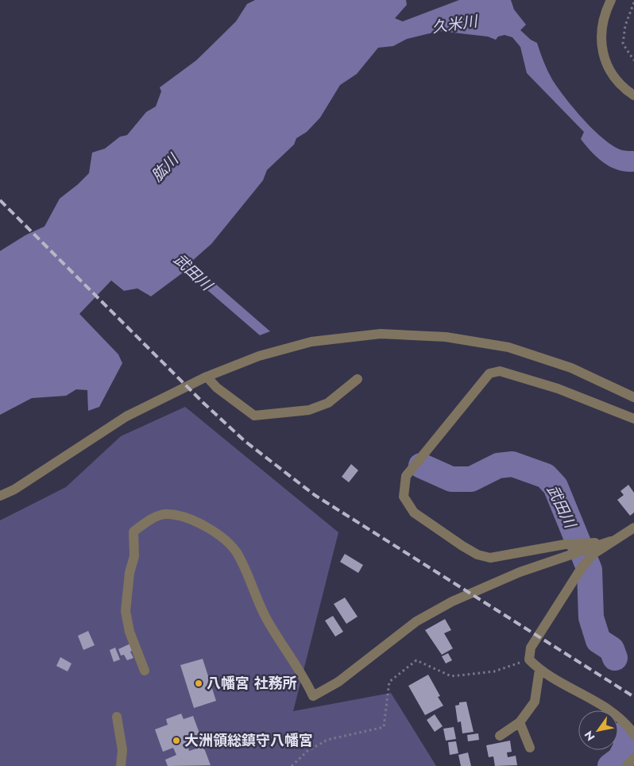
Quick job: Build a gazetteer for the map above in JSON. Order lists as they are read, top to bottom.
{
  "water": ["久米川", "肱川", "武田川"],
  "places": ["八幡宮 社務所", "大洲領総鎮守八幡宮"],
  "north": "bottom left"
}
